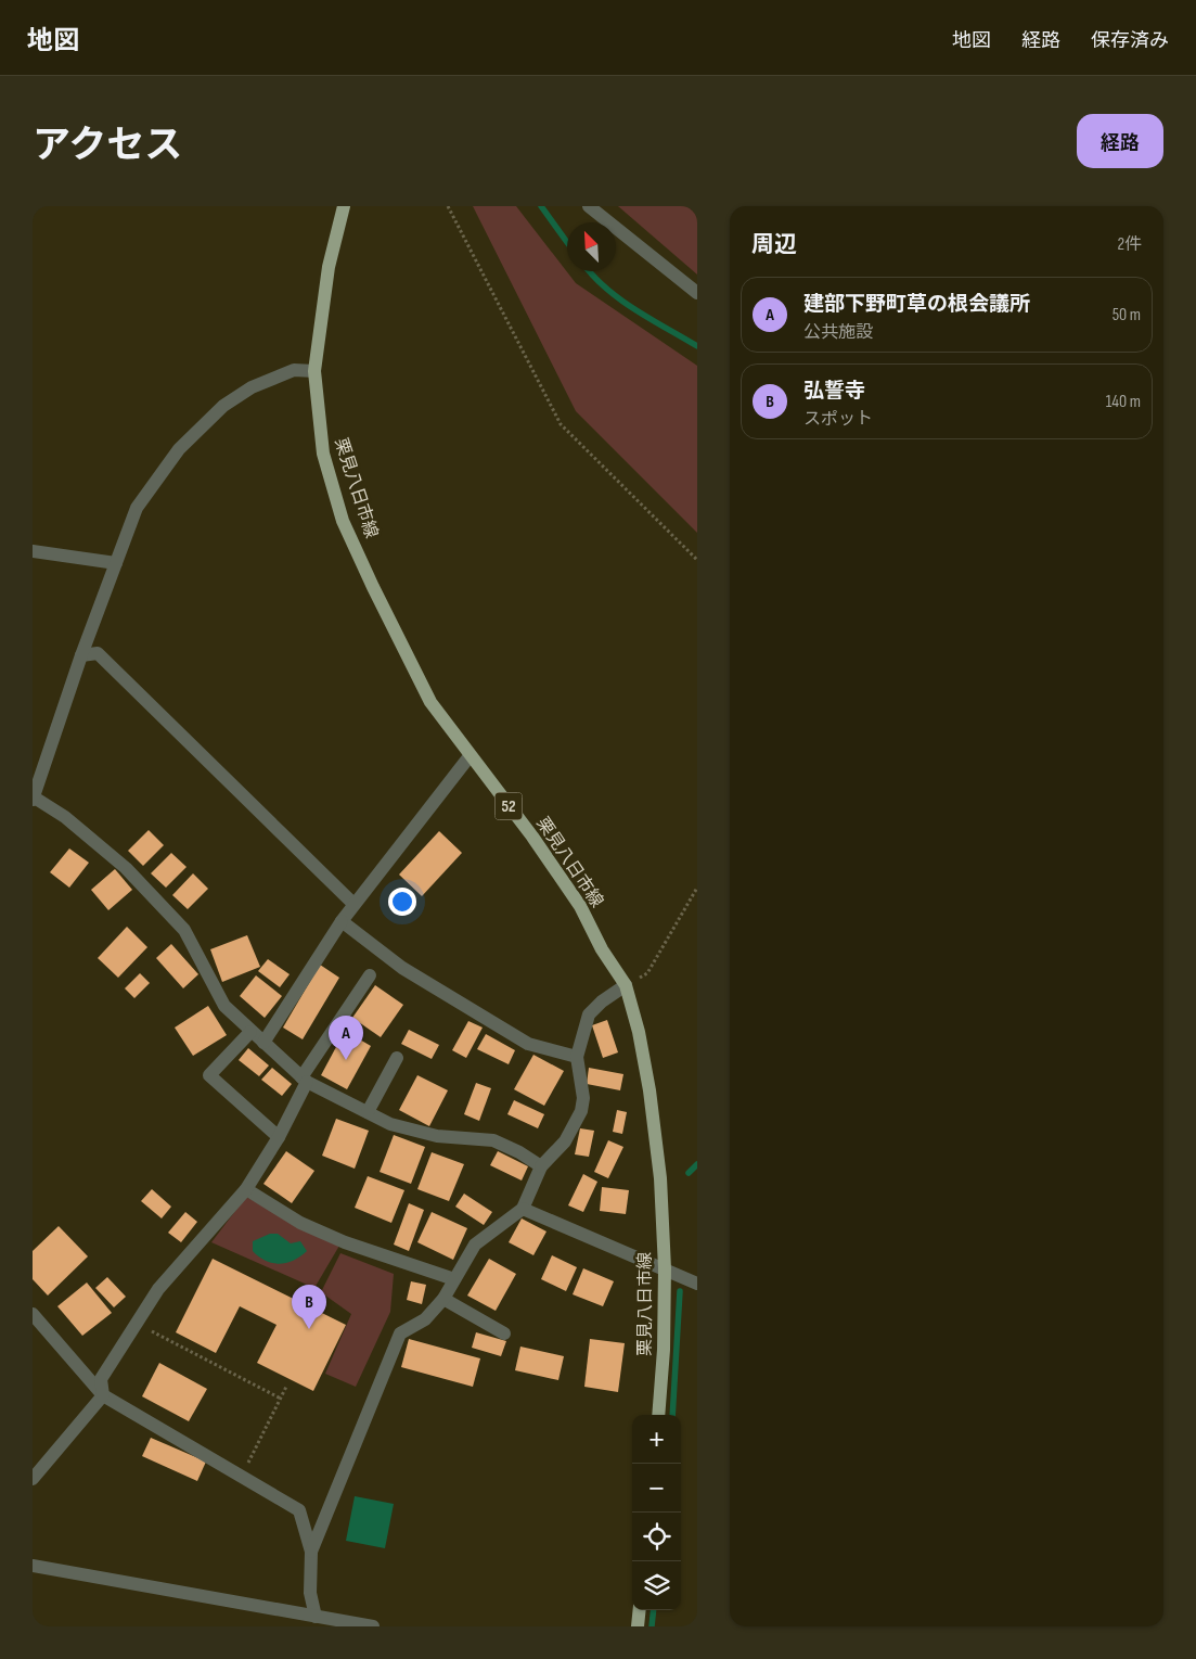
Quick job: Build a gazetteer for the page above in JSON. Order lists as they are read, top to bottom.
{
  "streets": {
    "main road": ["栗見八日市線", "52"]
  },
  "north": "top left",
  "page": {
    "header": "地図",
    "nav": ["地図", "経路", "保存済み"],
    "title": "アクセス",
    "buttons": "経路",
    "heading": ["周辺", "2件"],
    "list": [
      {
        "mark": "A",
        "name": "建部下野町草の根会議所",
        "note": "公共施設",
        "value": "50 m"
      },
      {
        "mark": "B",
        "name": "弘誓寺",
        "note": "スポット",
        "value": "140 m"
      }
    ],
    "pins": ["A", "B"],
    "map_buttons": ["+", "−"]
  }
}
